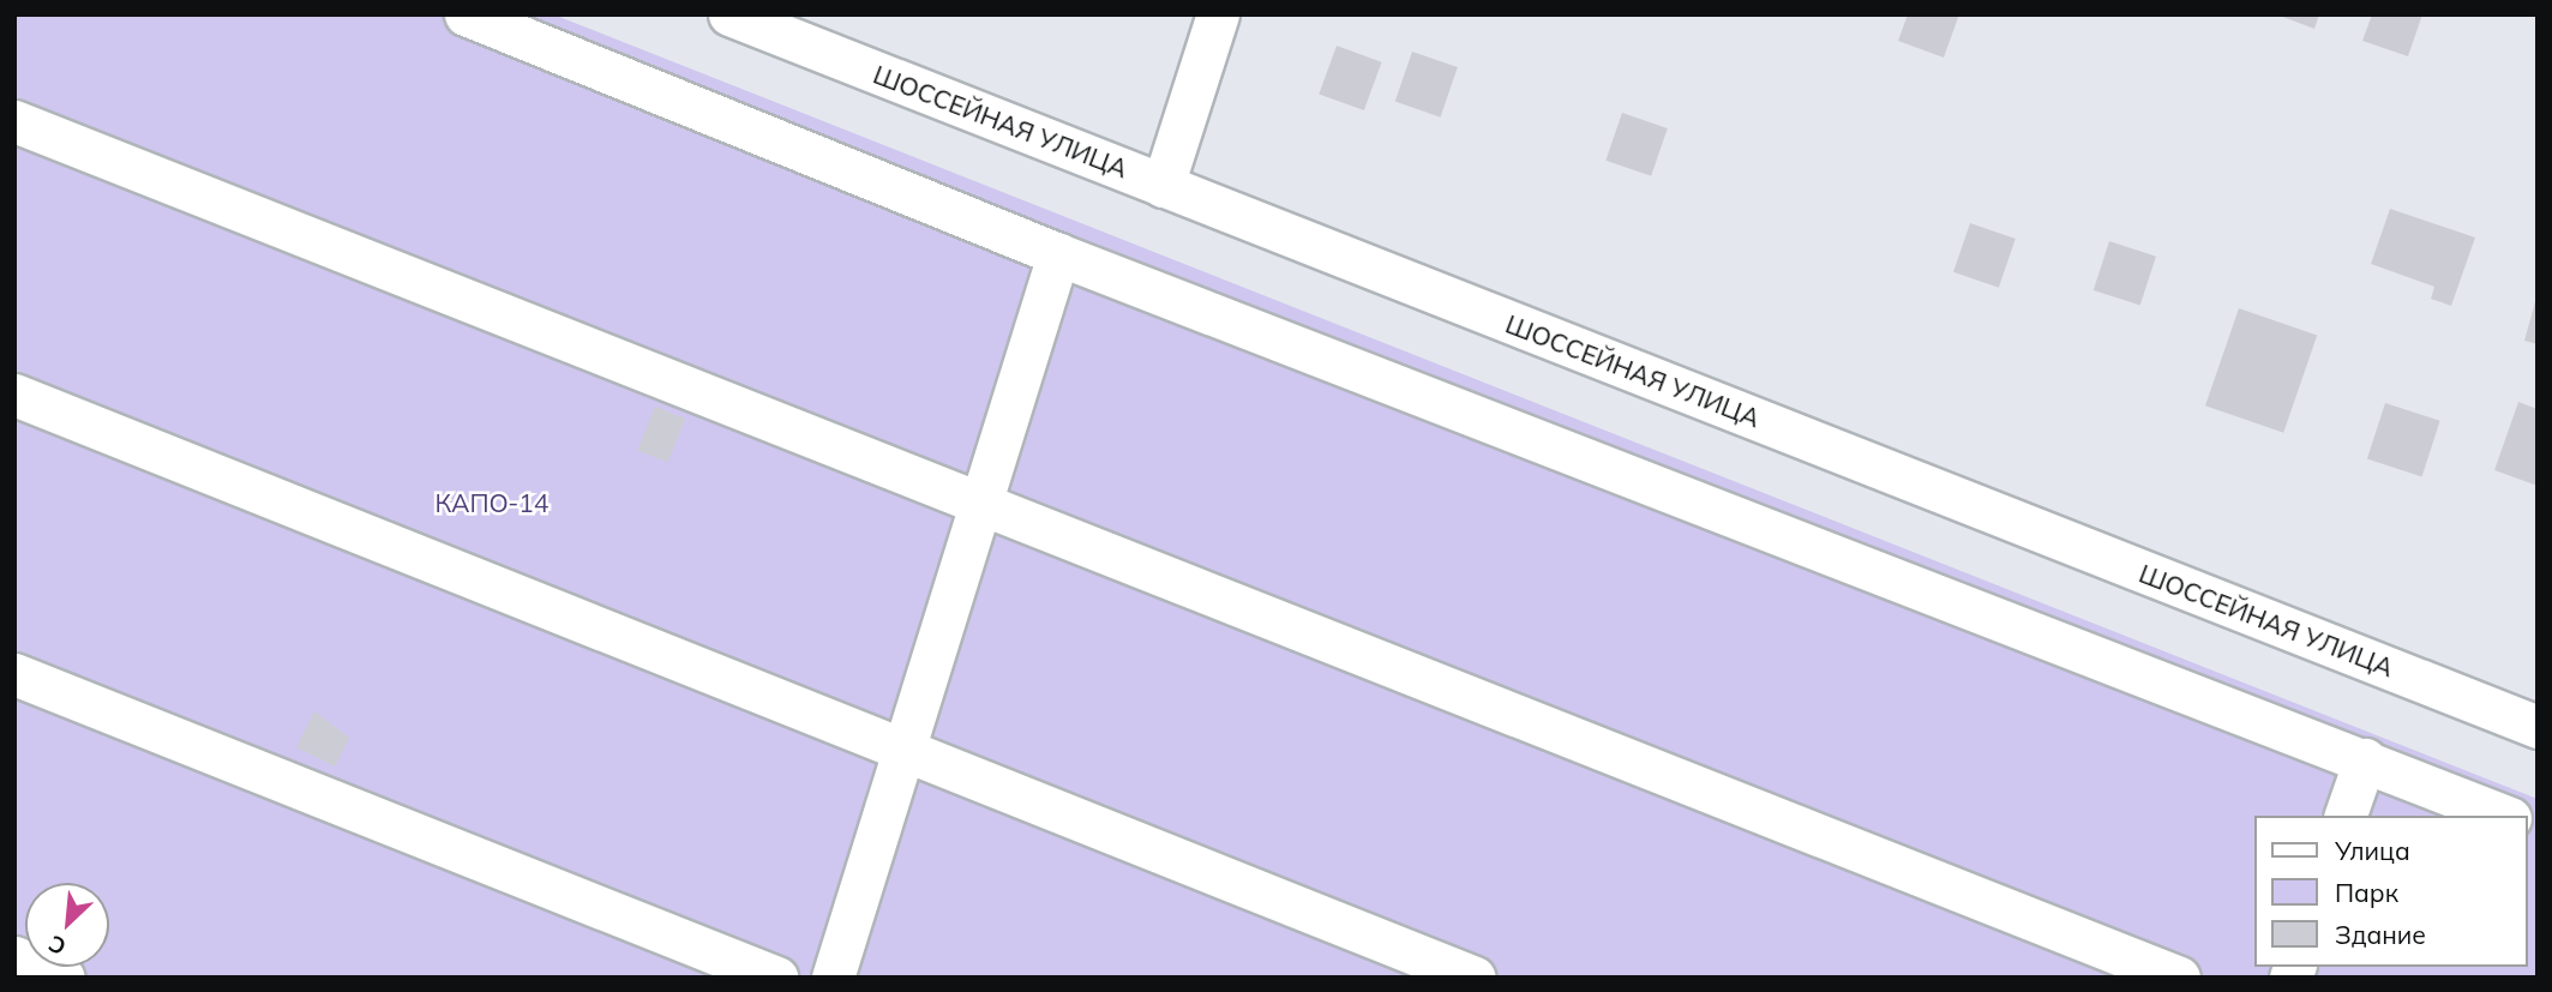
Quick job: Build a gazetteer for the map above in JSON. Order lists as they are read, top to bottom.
{
  "streets": {
    "street": ["ШОССЕЙНАЯ УЛИЦА"]
  },
  "parks": ["КАПО-14"],
  "legend": ["Улица", "Парк", "Здание"],
  "north": "bottom left"
}
